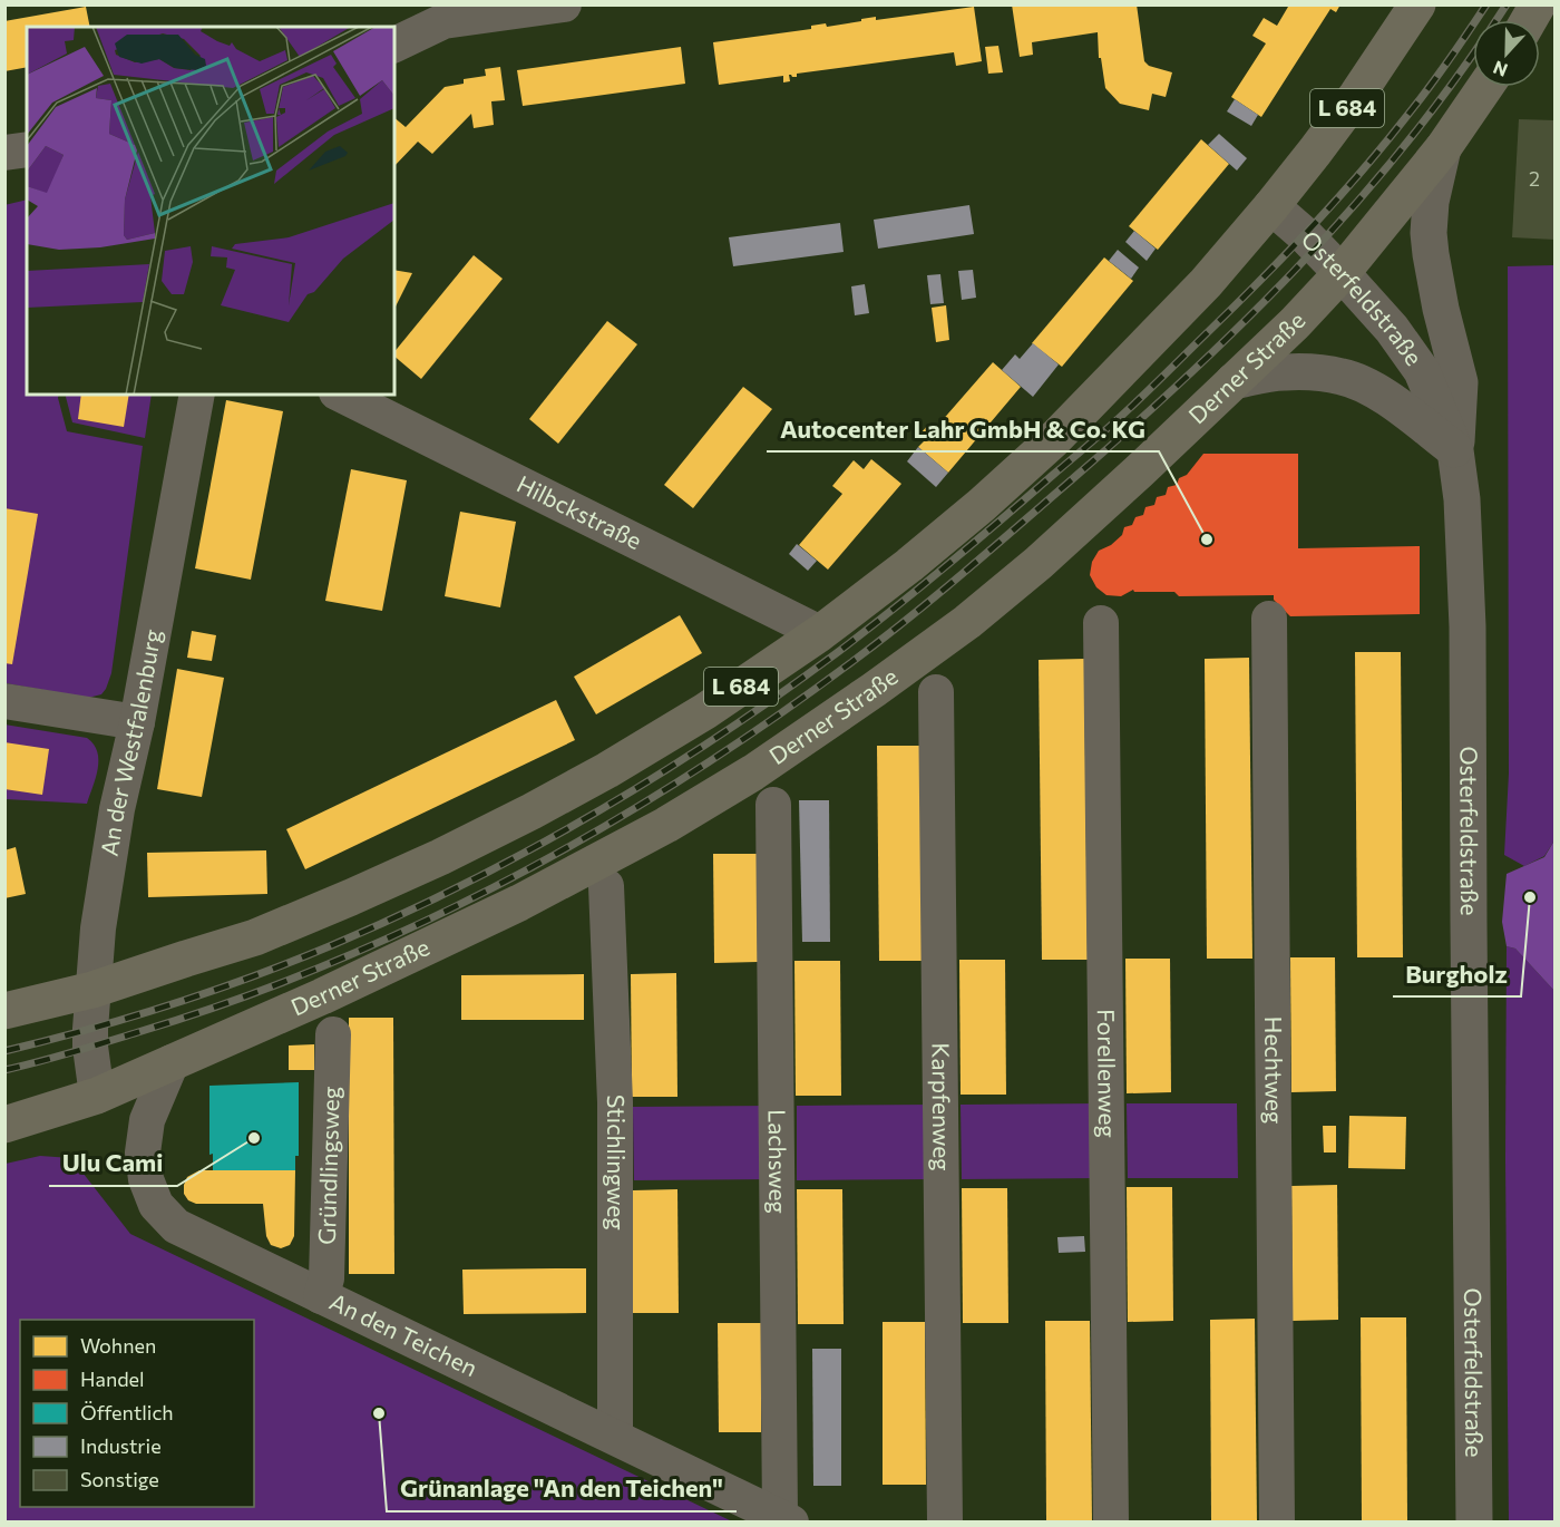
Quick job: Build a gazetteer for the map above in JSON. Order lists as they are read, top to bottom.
{
  "streets": {
    "main road": ["L 684", "Derner Straße"],
    "street": [
      "Osterfeldstraße",
      "Hilbckstraße",
      "An der Westfalenburg",
      "Hechtweg",
      "Forellenweg",
      "Karpfenweg",
      "Lachsweg",
      "Stichlingweg",
      "Gründlingsweg",
      "An den Teichen"
    ]
  },
  "crossings": [
    ["L 684", "Osterfeldstraße"],
    ["L 684", "Hilbckstraße"],
    ["L 684", "An der Westfalenburg"],
    ["Osterfeldstraße", "Derner Straße"],
    ["Derner Straße", "An der Westfalenburg"],
    ["Derner Straße", "An den Teichen"],
    ["Lachsweg", "An den Teichen"],
    ["Stichlingweg", "An den Teichen"],
    ["Gründlingsweg", "An den Teichen"]
  ],
  "places": [
    "Autocenter Lahr GmbH & Co. KG",
    "Burgholz",
    "Ulu Cami",
    "Grünanlage \"An den Teichen\""
  ],
  "house_numbers": ["2"],
  "legend": [
    "Wohnen",
    "Handel",
    "Öffentlich",
    "Industrie",
    "Sonstige"
  ],
  "north": "bottom"
}
